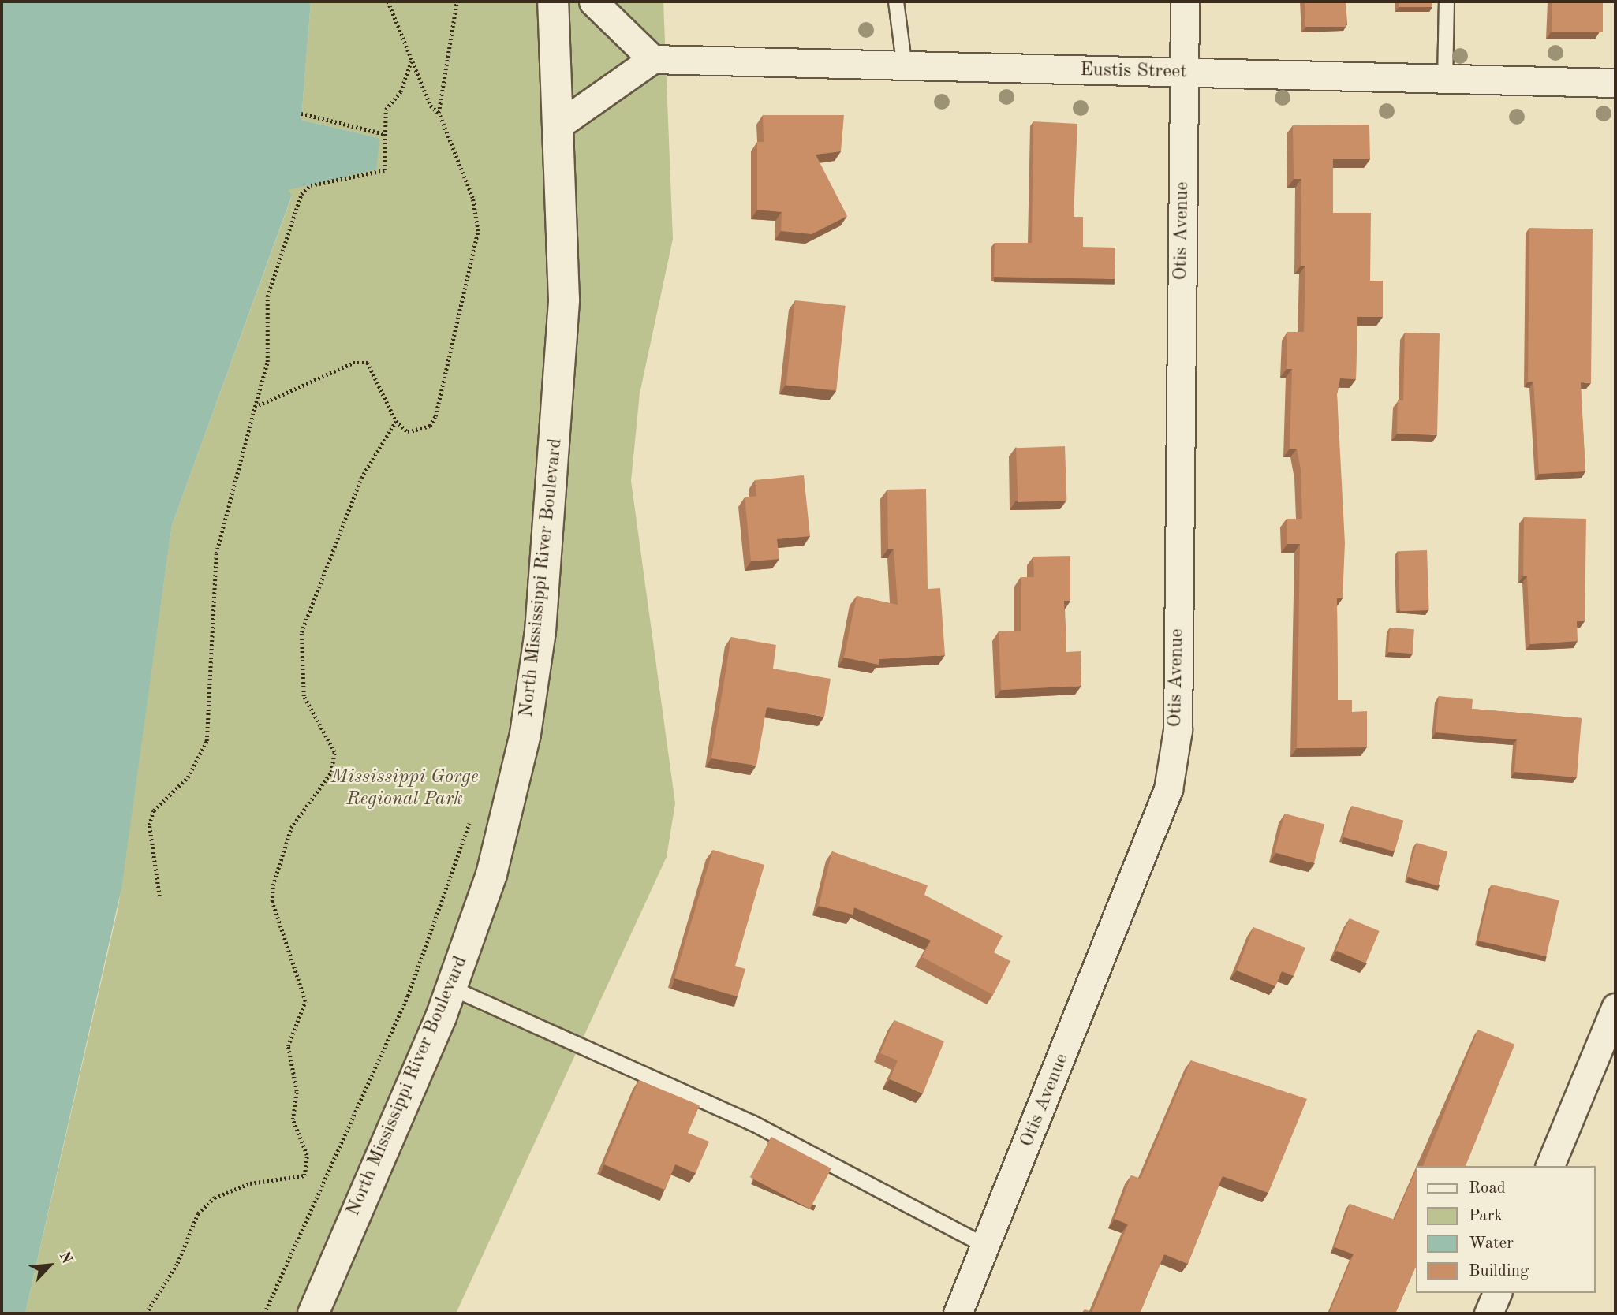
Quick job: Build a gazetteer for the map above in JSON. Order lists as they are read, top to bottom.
{
  "streets": {
    "street": ["Eustis Street", "Otis Avenue", "North Mississippi River Boulevard"]
  },
  "crossings": [
    ["Eustis Street", "Otis Avenue"]
  ],
  "parks": ["Mississippi Gorge Regional Park"],
  "legend": [
    "Road",
    "Park",
    "Water",
    "Building"
  ],
  "north": "top right"
}
